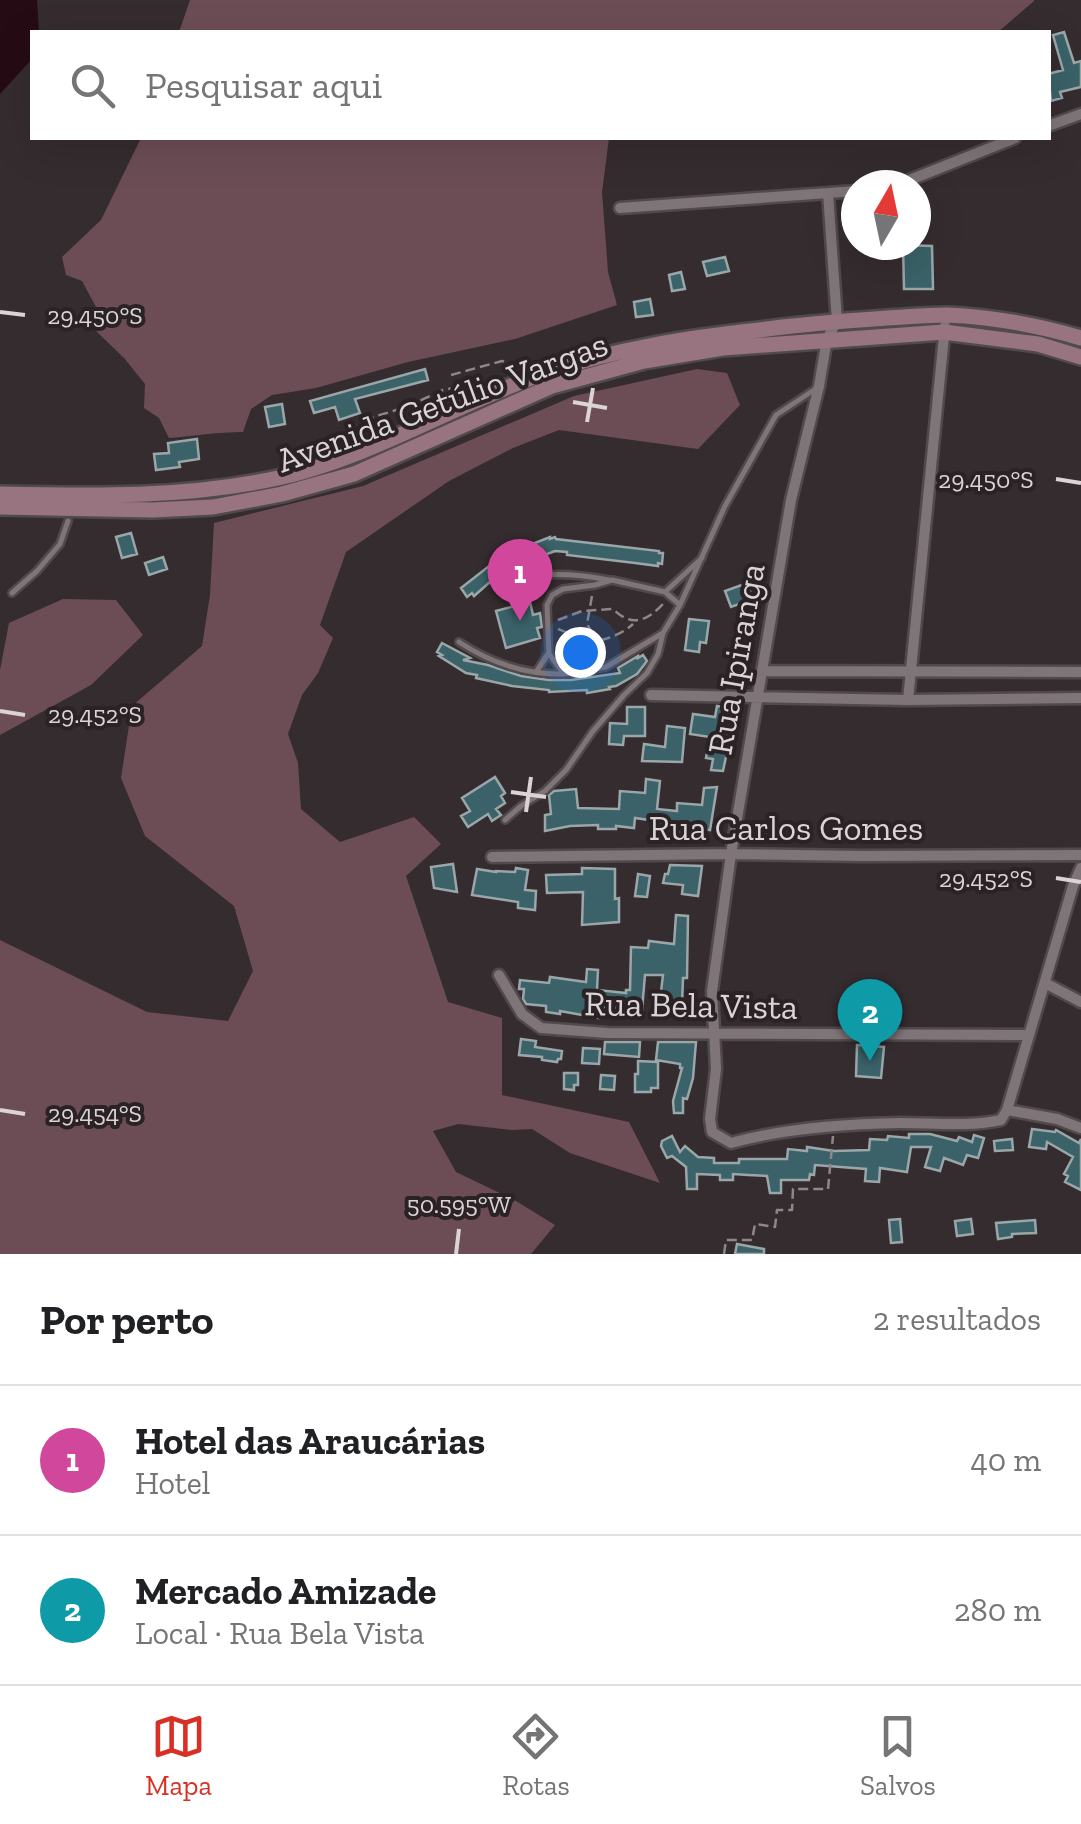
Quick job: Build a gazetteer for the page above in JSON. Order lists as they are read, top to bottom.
{
  "streets": {
    "main road": ["Avenida Getúlio Vargas"],
    "street": ["Rua Ipiranga", "Rua Carlos Gomes", "Rua Bela Vista"]
  },
  "crossings": [
    ["Avenida Getúlio Vargas", "Rua Ipiranga"],
    ["Rua Ipiranga", "Rua Carlos Gomes"],
    ["Rua Ipiranga", "Rua Bela Vista"]
  ],
  "north": "top",
  "page": {
    "search": "Pesquisar aqui",
    "pins": ["1", "2"],
    "heading": ["Por perto", "2 resultados"],
    "list": [
      {
        "mark": "1",
        "name": "Hotel das Araucárias",
        "note": "Hotel",
        "value": "40 m"
      },
      {
        "mark": "2",
        "name": "Mercado Amizade",
        "note": "Local · Rua Bela Vista",
        "value": "280 m"
      }
    ],
    "nav": ["Mapa", "Rotas", "Salvos"]
  },
  "coordinates": [
    "29.450°S",
    "29.452°S",
    "29.454°S",
    "50.595°W"
  ]
}
